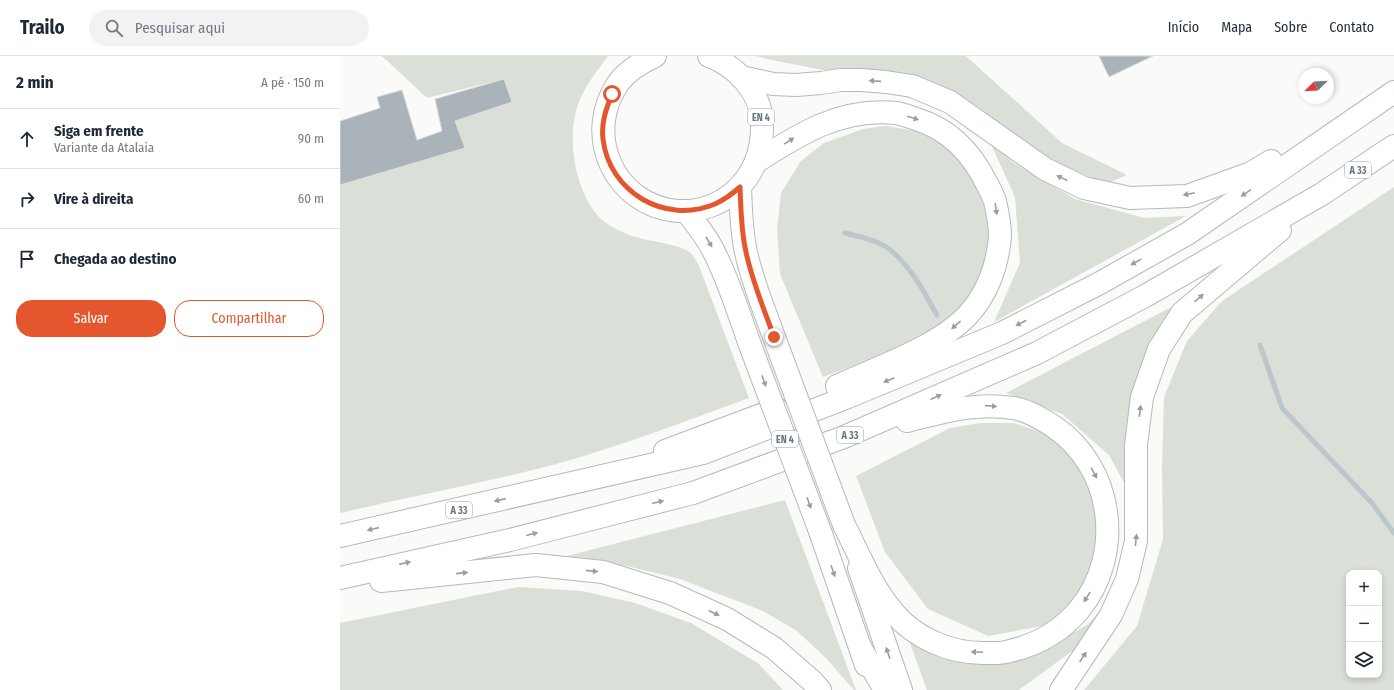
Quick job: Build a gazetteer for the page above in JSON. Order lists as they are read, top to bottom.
{
  "streets": {
    "main road": ["EN 4", "A 33"]
  },
  "north": "bottom left",
  "page": {
    "header": "Trailo",
    "search": "Pesquisar aqui",
    "nav": [
      "Início",
      "Mapa",
      "Sobre",
      "Contato"
    ],
    "heading": ["2 min", "A pé · 150 m"],
    "list": [
      ["Siga em frente", "Variante da Atalaia", "90 m"],
      ["Vire à direita", "60 m"],
      "Chegada ao destino"
    ],
    "buttons": ["Salvar", "Compartilhar"],
    "map_buttons": ["+", "−"]
  }
}
